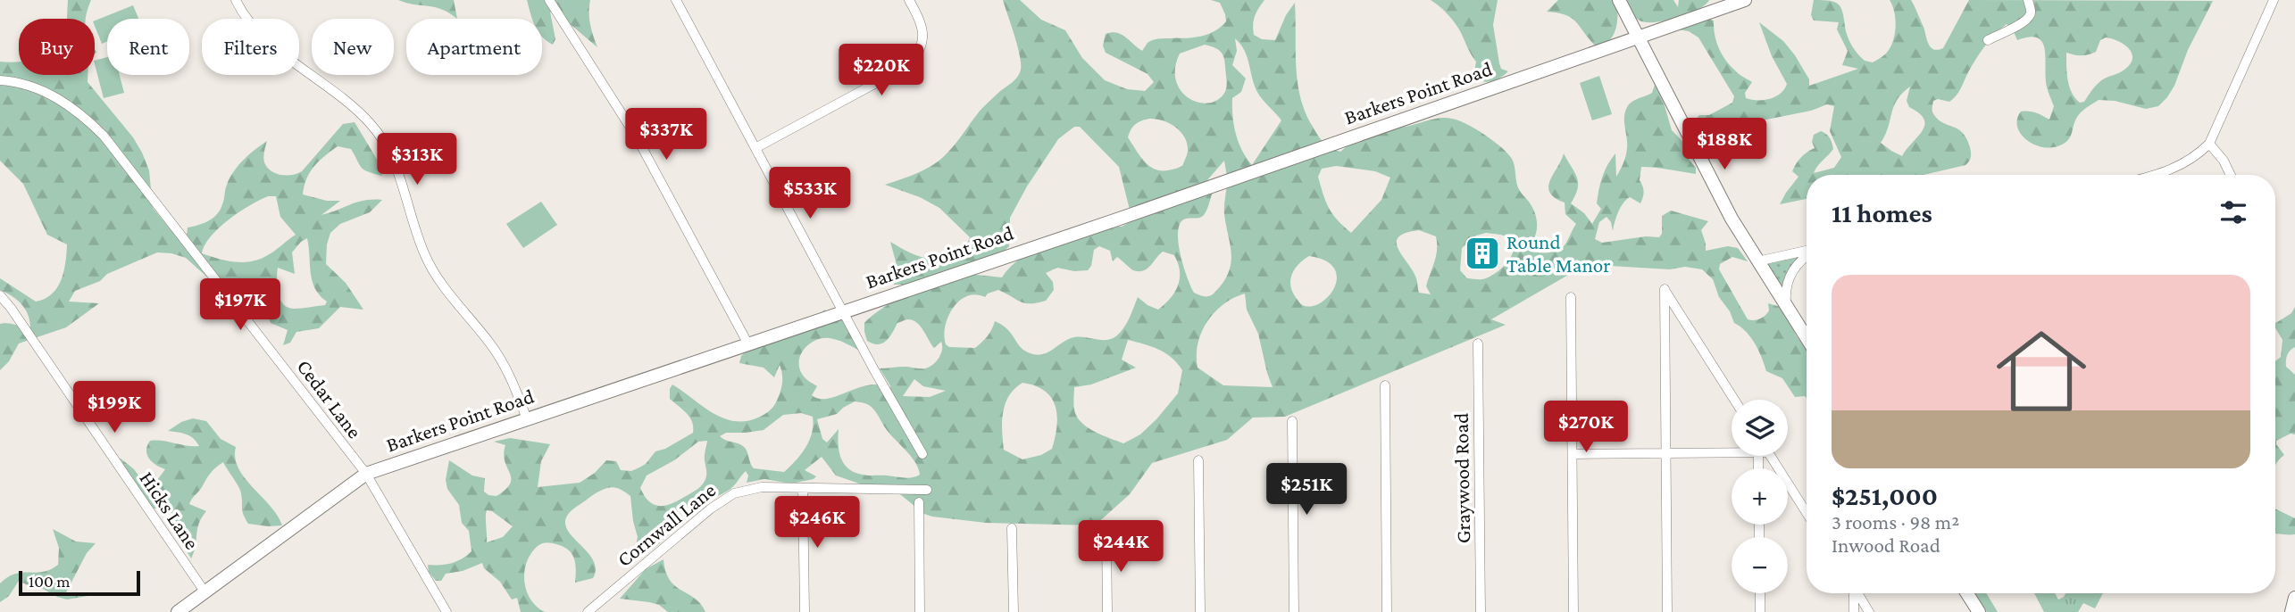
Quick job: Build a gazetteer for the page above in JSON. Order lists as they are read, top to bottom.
{
  "streets": {
    "street": [
      "Barkers Point Road",
      "Cedar Lane",
      "Graywood Road",
      "Hicks Lane",
      "Cornwall Lane"
    ]
  },
  "crossings": [
    ["Barkers Point Road", "Cedar Lane"],
    ["Barkers Point Road", "Hicks Lane"]
  ],
  "places": {
    "building": ["Round Table Manor"]
  },
  "scale_bar": "100 m",
  "page": {
    "chip": [
      "Buy",
      "Rent",
      "Filters",
      "New",
      "Apartment"
    ],
    "price": [
      "$220K",
      "$337K",
      "$188K",
      "$313K",
      "$533K",
      "$197K",
      "$199K",
      "$270K",
      "$251K",
      "$246K",
      "$244K"
    ],
    "heading": "11 homes",
    "list": [
      {
        "name": "$251,000",
        "note": "3 rooms · 98 m² · Inwood Road"
      }
    ],
    "map_buttons": ["+", "−"],
    "scale": "100 m"
  }
}
